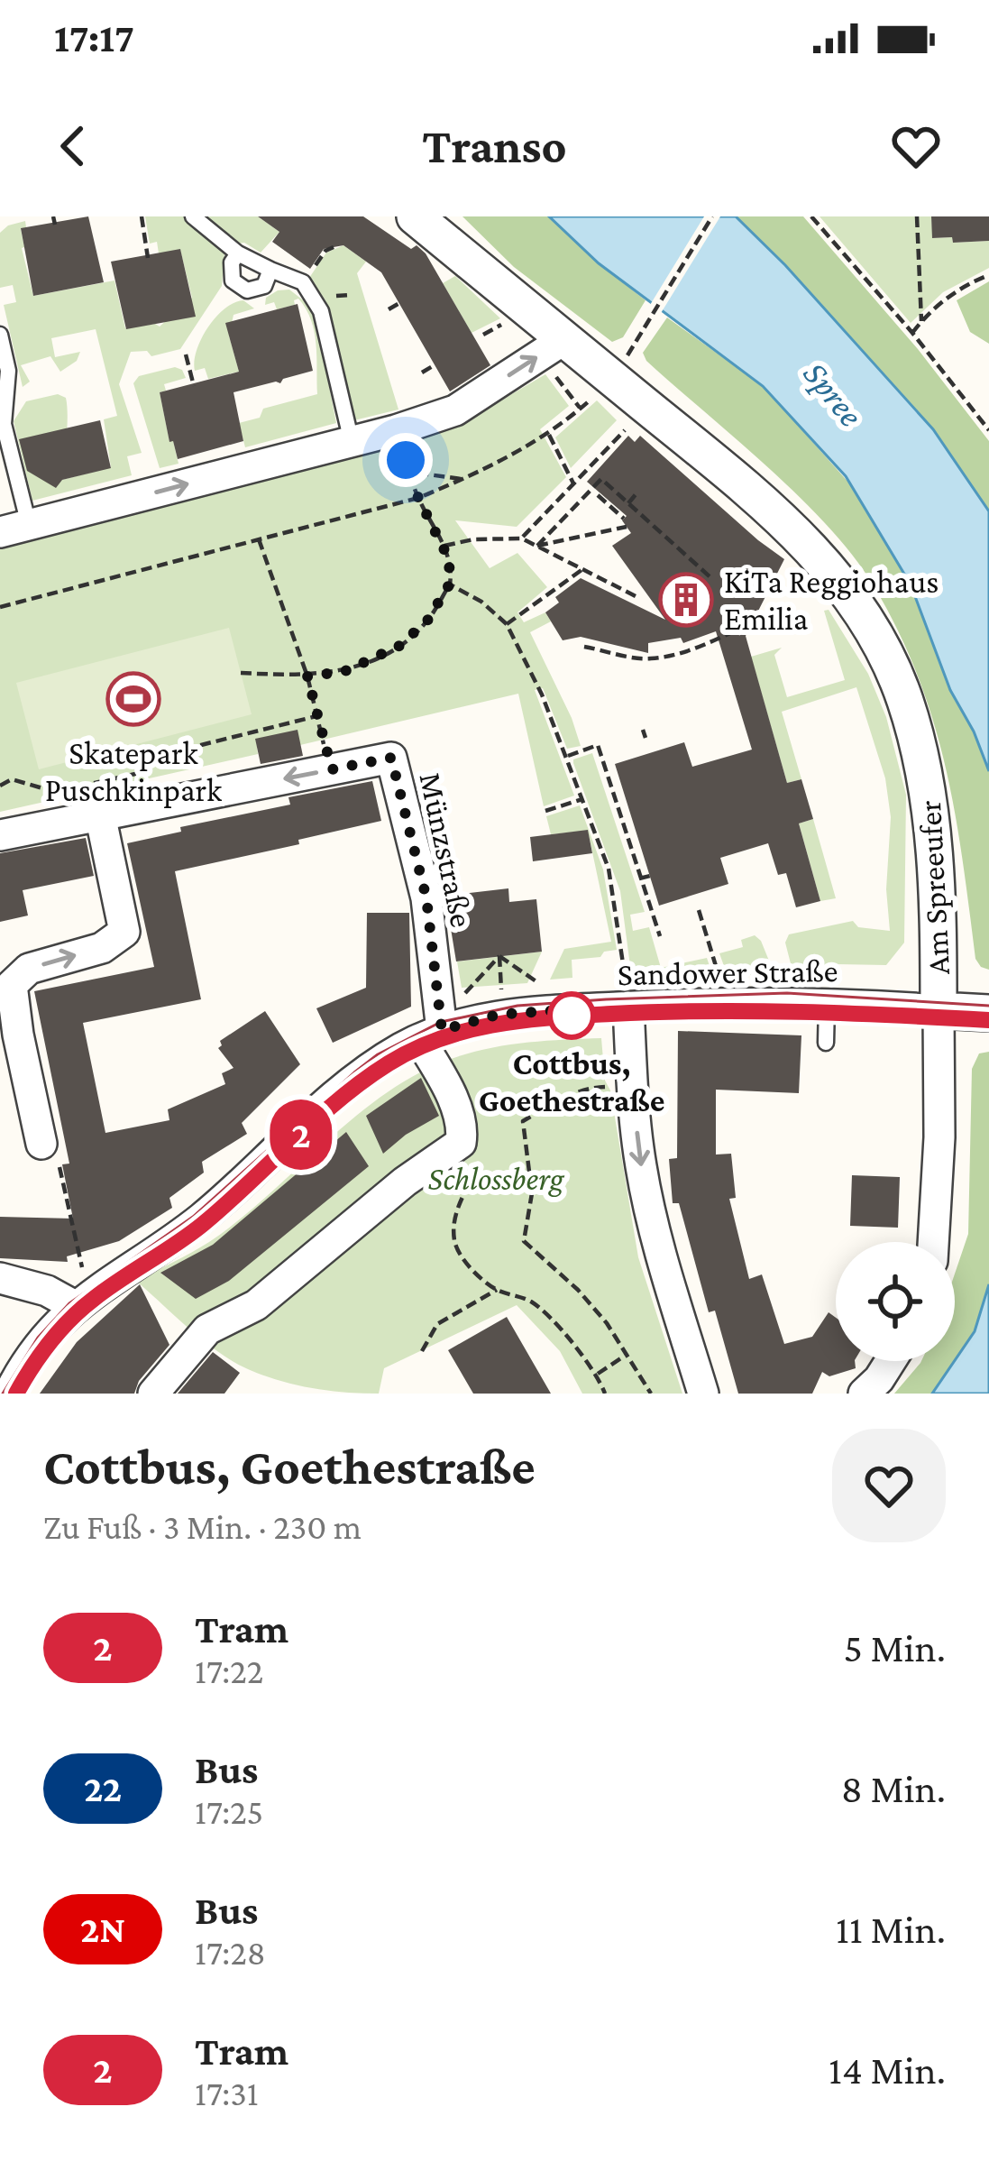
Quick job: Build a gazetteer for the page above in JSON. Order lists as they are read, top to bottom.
{
  "streets": {
    "street": ["Münzstraße", "Am Spreeufer", "Sandower Straße"]
  },
  "crossings": [
    ["Münzstraße", "Sandower Straße"],
    ["Am Spreeufer", "Sandower Straße"]
  ],
  "water": ["Spree"],
  "parks": ["Schlossberg"],
  "places": {
    "building": ["KiTa Reggiohaus Emilia"],
    "sports": ["Skatepark Puschkinpark"],
    "other": ["Cottbus, Goethestraße"]
  },
  "lines": ["tram line 2"],
  "page": {
    "status": "17:17",
    "header": "Transo",
    "on_map": "2",
    "heading": ["Cottbus, Goethestraße", "Zu Fuß · 3 Min. · 230 m"],
    "list": [
      {
        "mark": "2",
        "name": "Tram",
        "note": "17:22",
        "value": "5 Min."
      },
      {
        "mark": "22",
        "name": "Bus",
        "note": "17:25",
        "value": "8 Min."
      },
      {
        "mark": "2N",
        "name": "Bus",
        "note": "17:28",
        "value": "11 Min."
      },
      {
        "mark": "2",
        "name": "Tram",
        "note": "17:31",
        "value": "14 Min."
      }
    ]
  }
}
